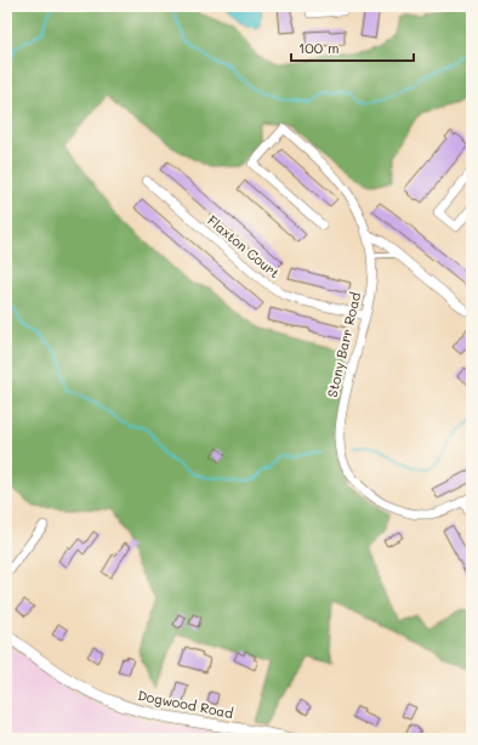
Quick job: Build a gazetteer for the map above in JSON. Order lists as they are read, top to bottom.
{
  "streets": {
    "street": ["Flaxton Court", "Stony Barr Road", "Dogwood Road"]
  },
  "crossings": [
    ["Flaxton Court", "Stony Barr Road"]
  ],
  "scale_bar": "100 m"
}
